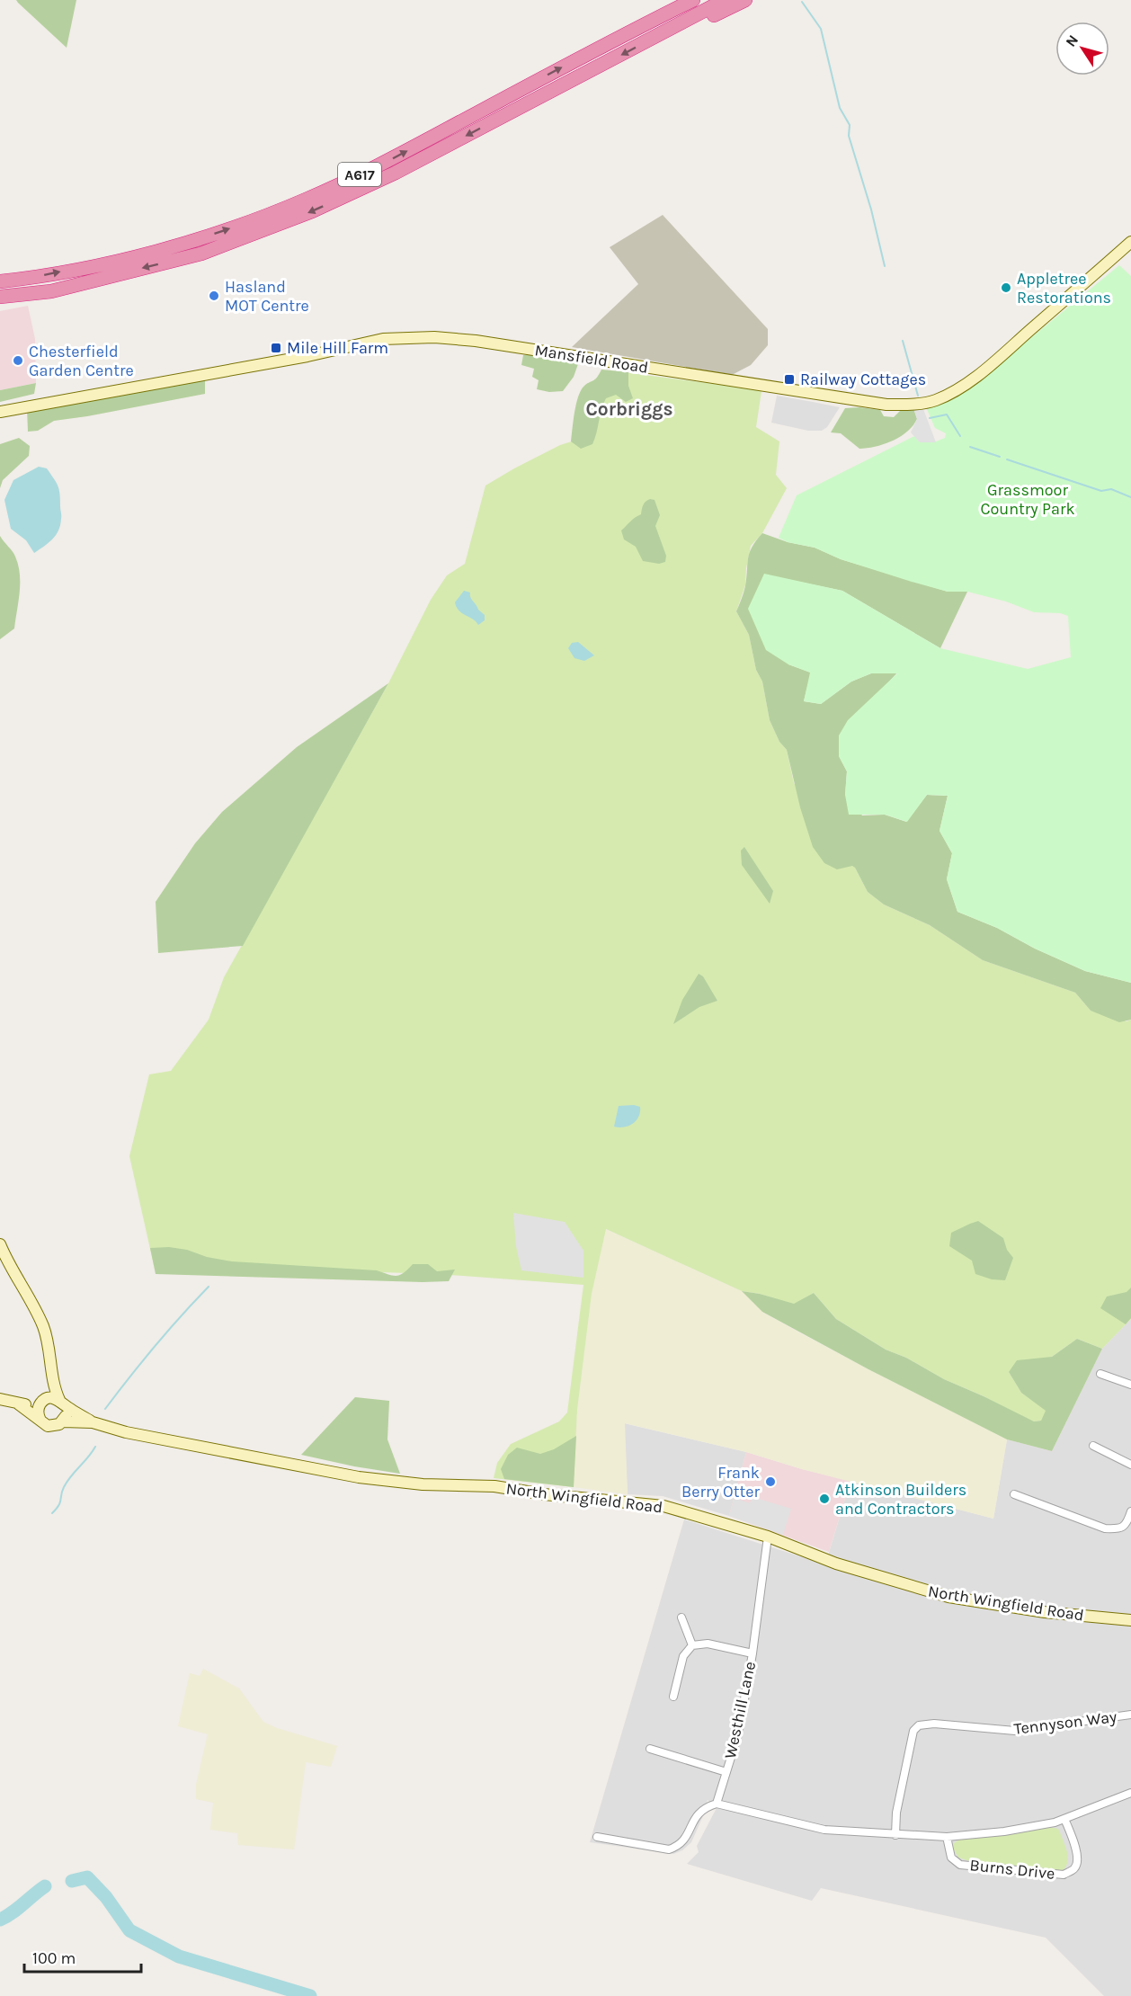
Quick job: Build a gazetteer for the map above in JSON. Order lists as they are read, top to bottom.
{
  "streets": {
    "highway": ["A617"],
    "main road": ["Mansfield Road", "North Wingfield Road"],
    "street": ["Westhill Lane", "Tennyson Way", "Burns Drive"]
  },
  "crossings": [
    ["North Wingfield Road", "Westhill Lane"]
  ],
  "districts": ["Corbriggs"],
  "parks": ["Grassmoor Country Park"],
  "places": {
    "other": [
      "Appletree Restorations",
      "Hasland MOT Centre",
      "Chesterfield Garden Centre",
      "Frank Berry Otter",
      "Atkinson Builders and Contractors"
    ],
    "transit": ["Mile Hill Farm", "Railway Cottages"]
  },
  "scale_bar": "100 m",
  "north": "top left"
}
